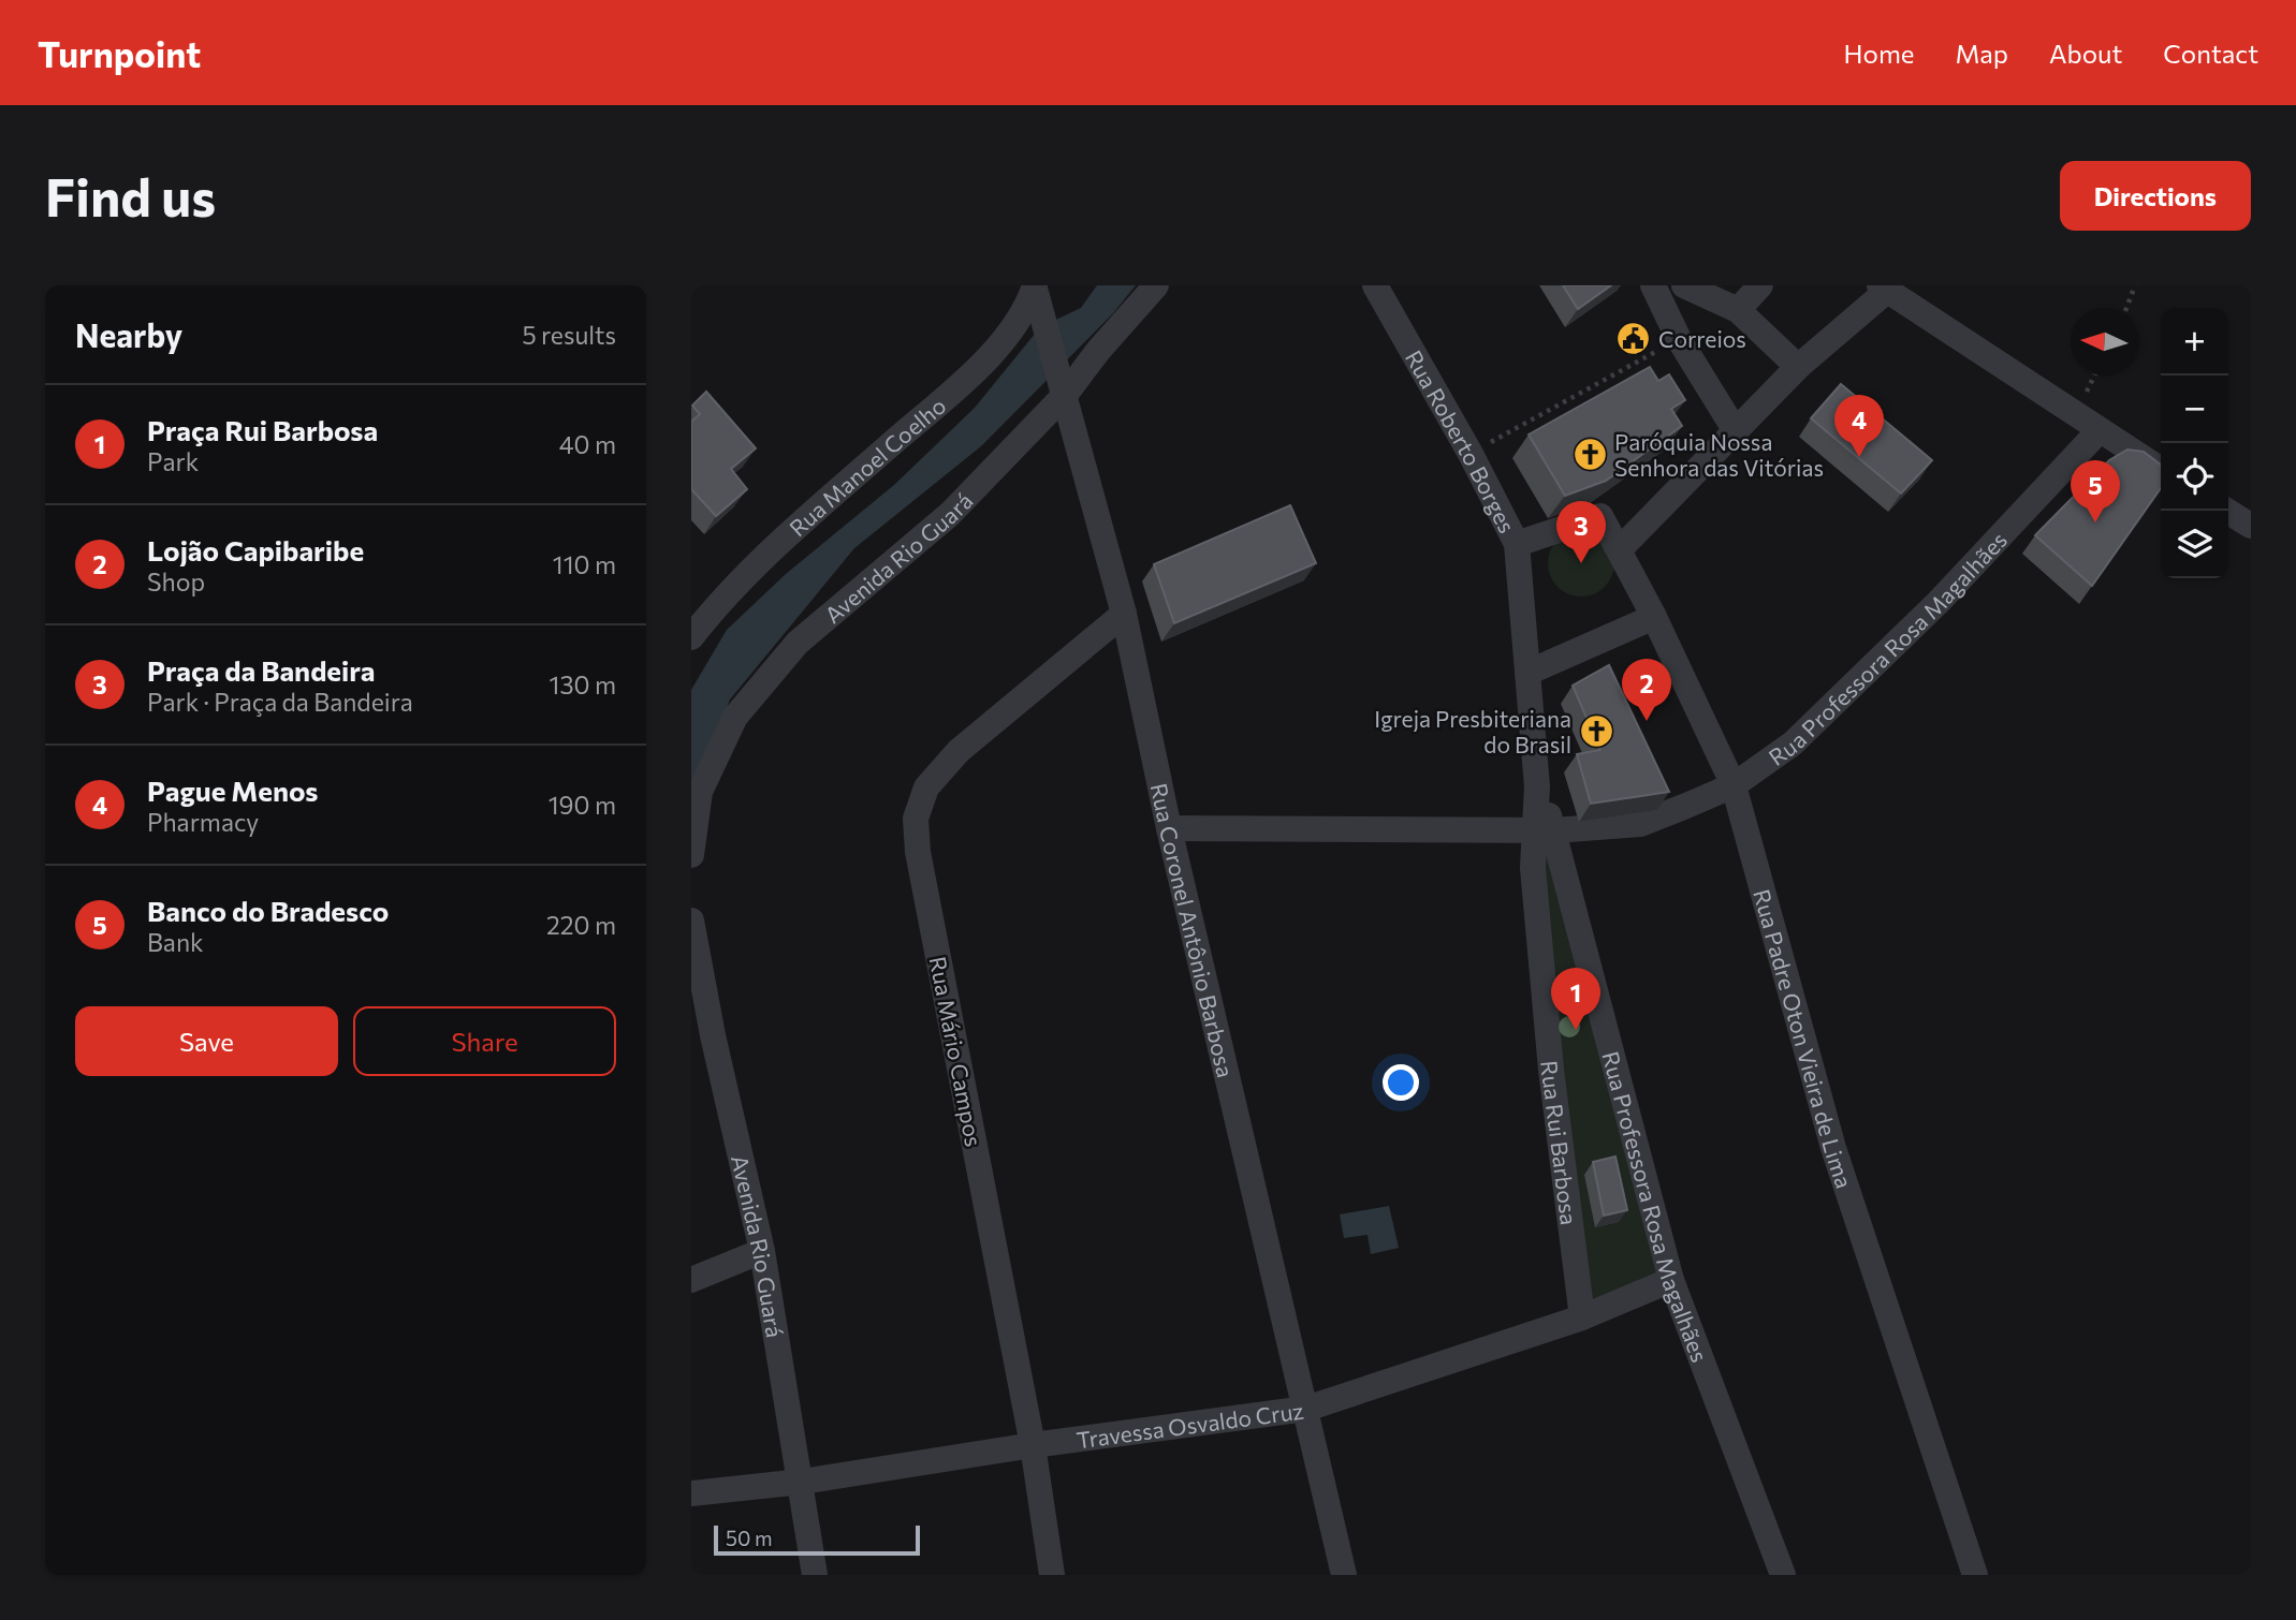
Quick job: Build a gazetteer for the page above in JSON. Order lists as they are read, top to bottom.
{
  "streets": {
    "street": [
      "Rua Roberto Borges",
      "Rua Manoel Coelho",
      "Avenida Rio Guará",
      "Rua Professora Rosa Magalhães",
      "Rua Coronel Antônio Barbosa",
      "Rua Padre Oton Vieira de Lima",
      "Rua Mário Campos",
      "Rua Rui Barbosa",
      "Travessa Osvaldo Cruz"
    ]
  },
  "crossings": [
    ["Rua Roberto Borges", "Rua Professora Rosa Magalhães"],
    ["Rua Roberto Borges", "Rua Padre Oton Vieira de Lima"],
    ["Rua Manoel Coelho", "Rua Coronel Antônio Barbosa"],
    ["Avenida Rio Guará", "Rua Coronel Antônio Barbosa"],
    ["Avenida Rio Guará", "Travessa Osvaldo Cruz"],
    ["Rua Professora Rosa Magalhães", "Rua Coronel Antônio Barbosa"],
    ["Rua Professora Rosa Magalhães", "Rua Padre Oton Vieira de Lima"],
    ["Rua Professora Rosa Magalhães", "Rua Rui Barbosa"],
    ["Rua Professora Rosa Magalhães", "Travessa Osvaldo Cruz"],
    ["Rua Coronel Antônio Barbosa", "Rua Mário Campos"],
    ["Rua Coronel Antônio Barbosa", "Travessa Osvaldo Cruz"],
    ["Rua Mário Campos", "Travessa Osvaldo Cruz"],
    ["Rua Rui Barbosa", "Travessa Osvaldo Cruz"]
  ],
  "places": {
    "public building": ["Correios"],
    "church": ["Paróquia Nossa Senhora das Vitórias", "Igreja Presbiteriana do Brasil"]
  },
  "scale_bar": "50 m",
  "north": "left",
  "page": {
    "header": "Turnpoint",
    "nav": [
      "Home",
      "Map",
      "About",
      "Contact"
    ],
    "buttons": [
      "Directions",
      ["Save", "Share"]
    ],
    "title": "Find us",
    "heading": ["Nearby", "5 results"],
    "map_buttons": ["+", "−"],
    "list": [
      {
        "mark": "1",
        "name": "Praça Rui Barbosa",
        "note": "Park",
        "value": "40 m"
      },
      {
        "mark": "2",
        "name": "Lojão Capibaribe",
        "note": "Shop",
        "value": "110 m"
      },
      {
        "mark": "3",
        "name": "Praça da Bandeira",
        "note": "Park · Praça da Bandeira",
        "value": "130 m"
      },
      {
        "mark": "4",
        "name": "Pague Menos",
        "note": "Pharmacy",
        "value": "190 m"
      },
      {
        "mark": "5",
        "name": "Banco do Bradesco",
        "note": "Bank",
        "value": "220 m"
      }
    ],
    "pins": [
      "4",
      "5",
      "3",
      "2",
      "1"
    ],
    "scale": "50 m"
  }
}
